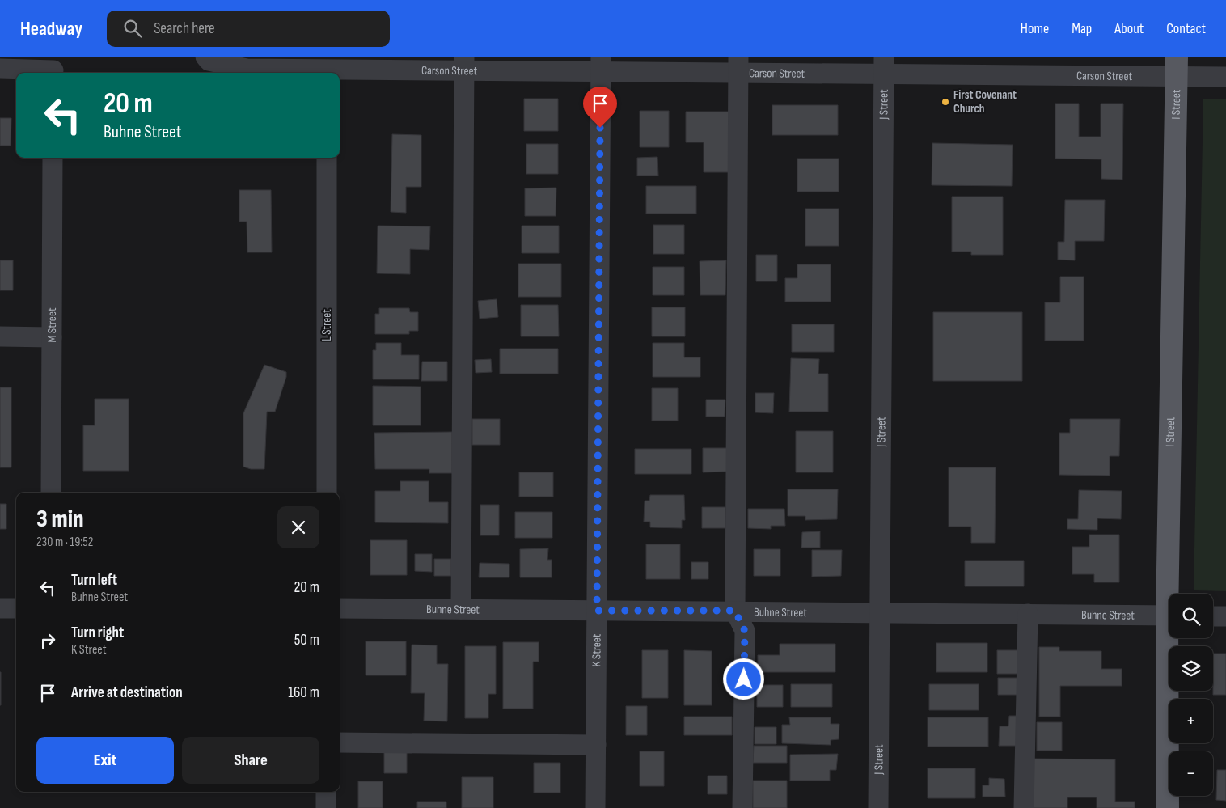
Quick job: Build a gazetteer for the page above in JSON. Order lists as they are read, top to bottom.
{
  "streets": {
    "main road": ["I Street"],
    "street": [
      "Carson Street",
      "J Street",
      "M Street",
      "L Street",
      "Buhne Street",
      "K Street"
    ]
  },
  "crossings": [
    ["Carson Street", "J Street"],
    ["Carson Street", "I Street"],
    ["Carson Street", "K Street"],
    ["J Street", "Buhne Street"],
    ["Buhne Street", "K Street"]
  ],
  "places": ["First Covenant Church"],
  "page": {
    "header": "Headway",
    "search": "Search here",
    "nav": [
      "Home",
      "Map",
      "About",
      "Contact"
    ],
    "turn": ["20 m", "Buhne Street"],
    "heading": ["3 min", "230 m · 19:52"],
    "list": [
      {
        "name": "Turn left",
        "note": "Buhne Street",
        "value": "20 m"
      },
      {
        "name": "Turn right",
        "note": "K Street",
        "value": "50 m"
      },
      {
        "name": "Arrive at destination",
        "value": "160 m"
      }
    ],
    "map_buttons": ["+", "−"],
    "buttons": ["Exit", "Share"]
  }
}
